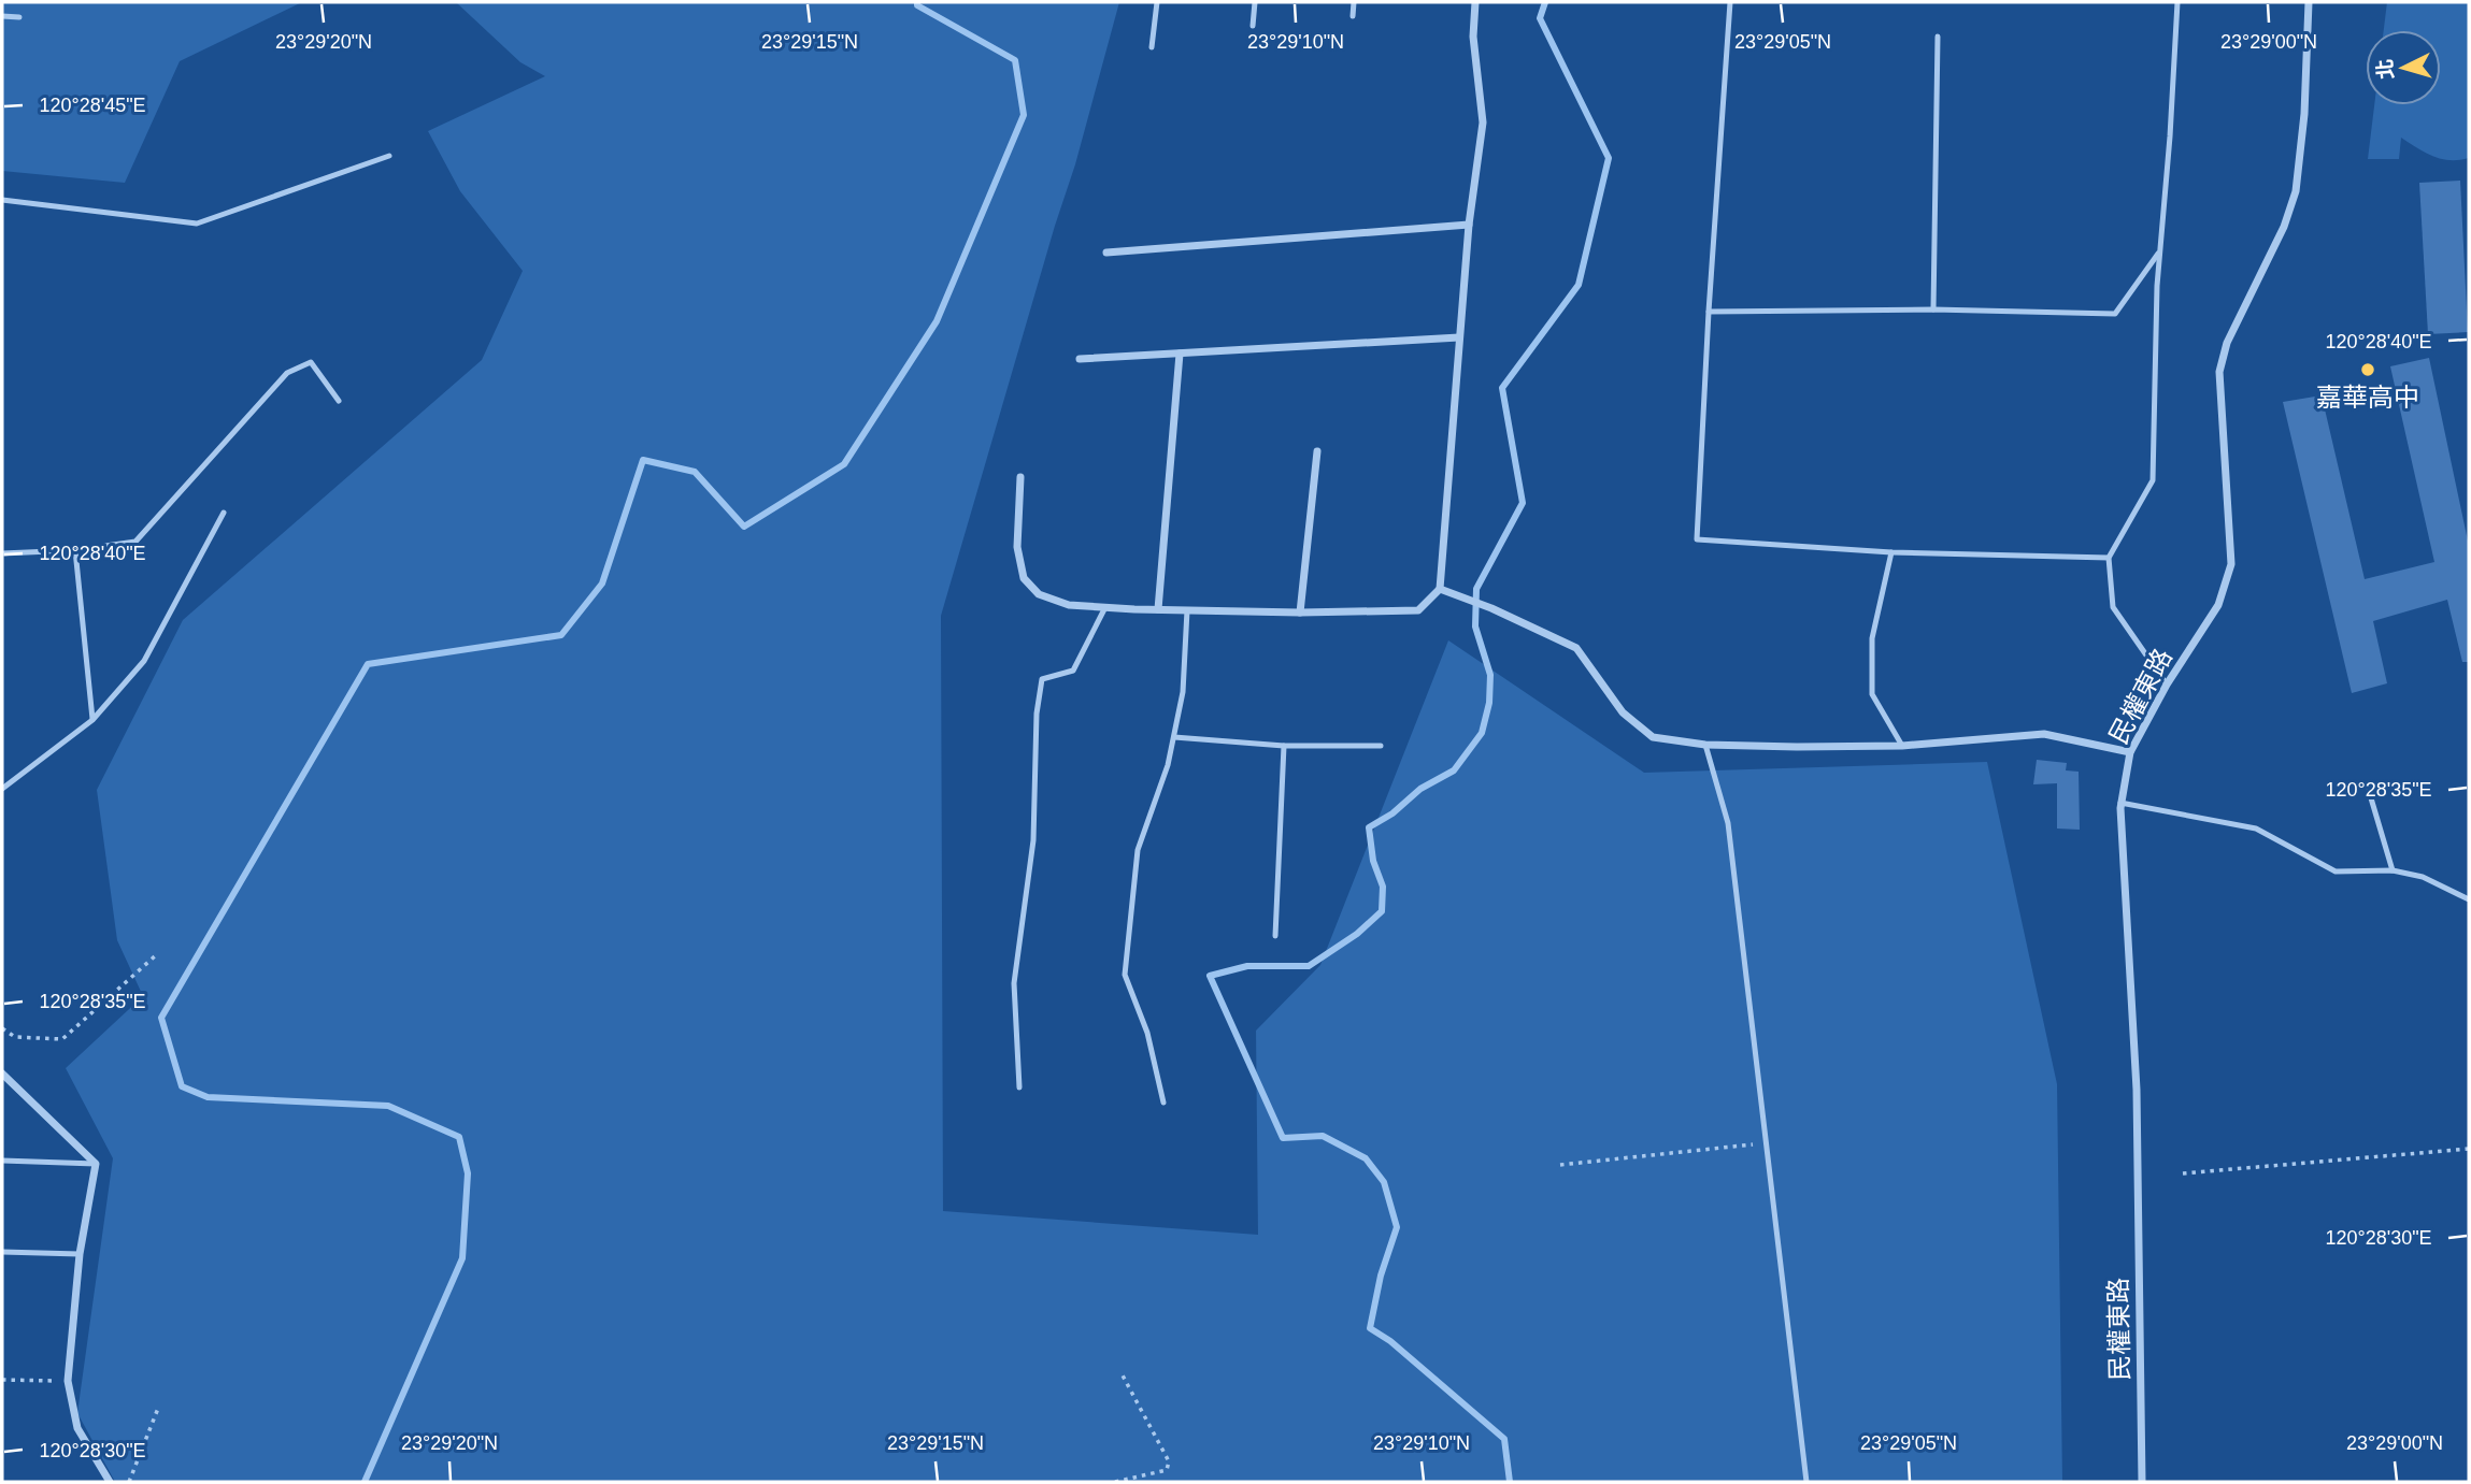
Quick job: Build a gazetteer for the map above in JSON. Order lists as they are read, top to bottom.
{
  "streets": {
    "street": ["民權東路"]
  },
  "places": ["嘉華高中"],
  "north": "left",
  "coordinates": [
    "23°29'20\"N",
    "23°29'15\"N",
    "23°29'10\"N",
    "23°29'05\"N",
    "23°29'00\"N",
    "120°28'45\"E",
    "120°28'40\"E",
    "120°28'35\"E",
    "120°28'30\"E"
  ]
}
